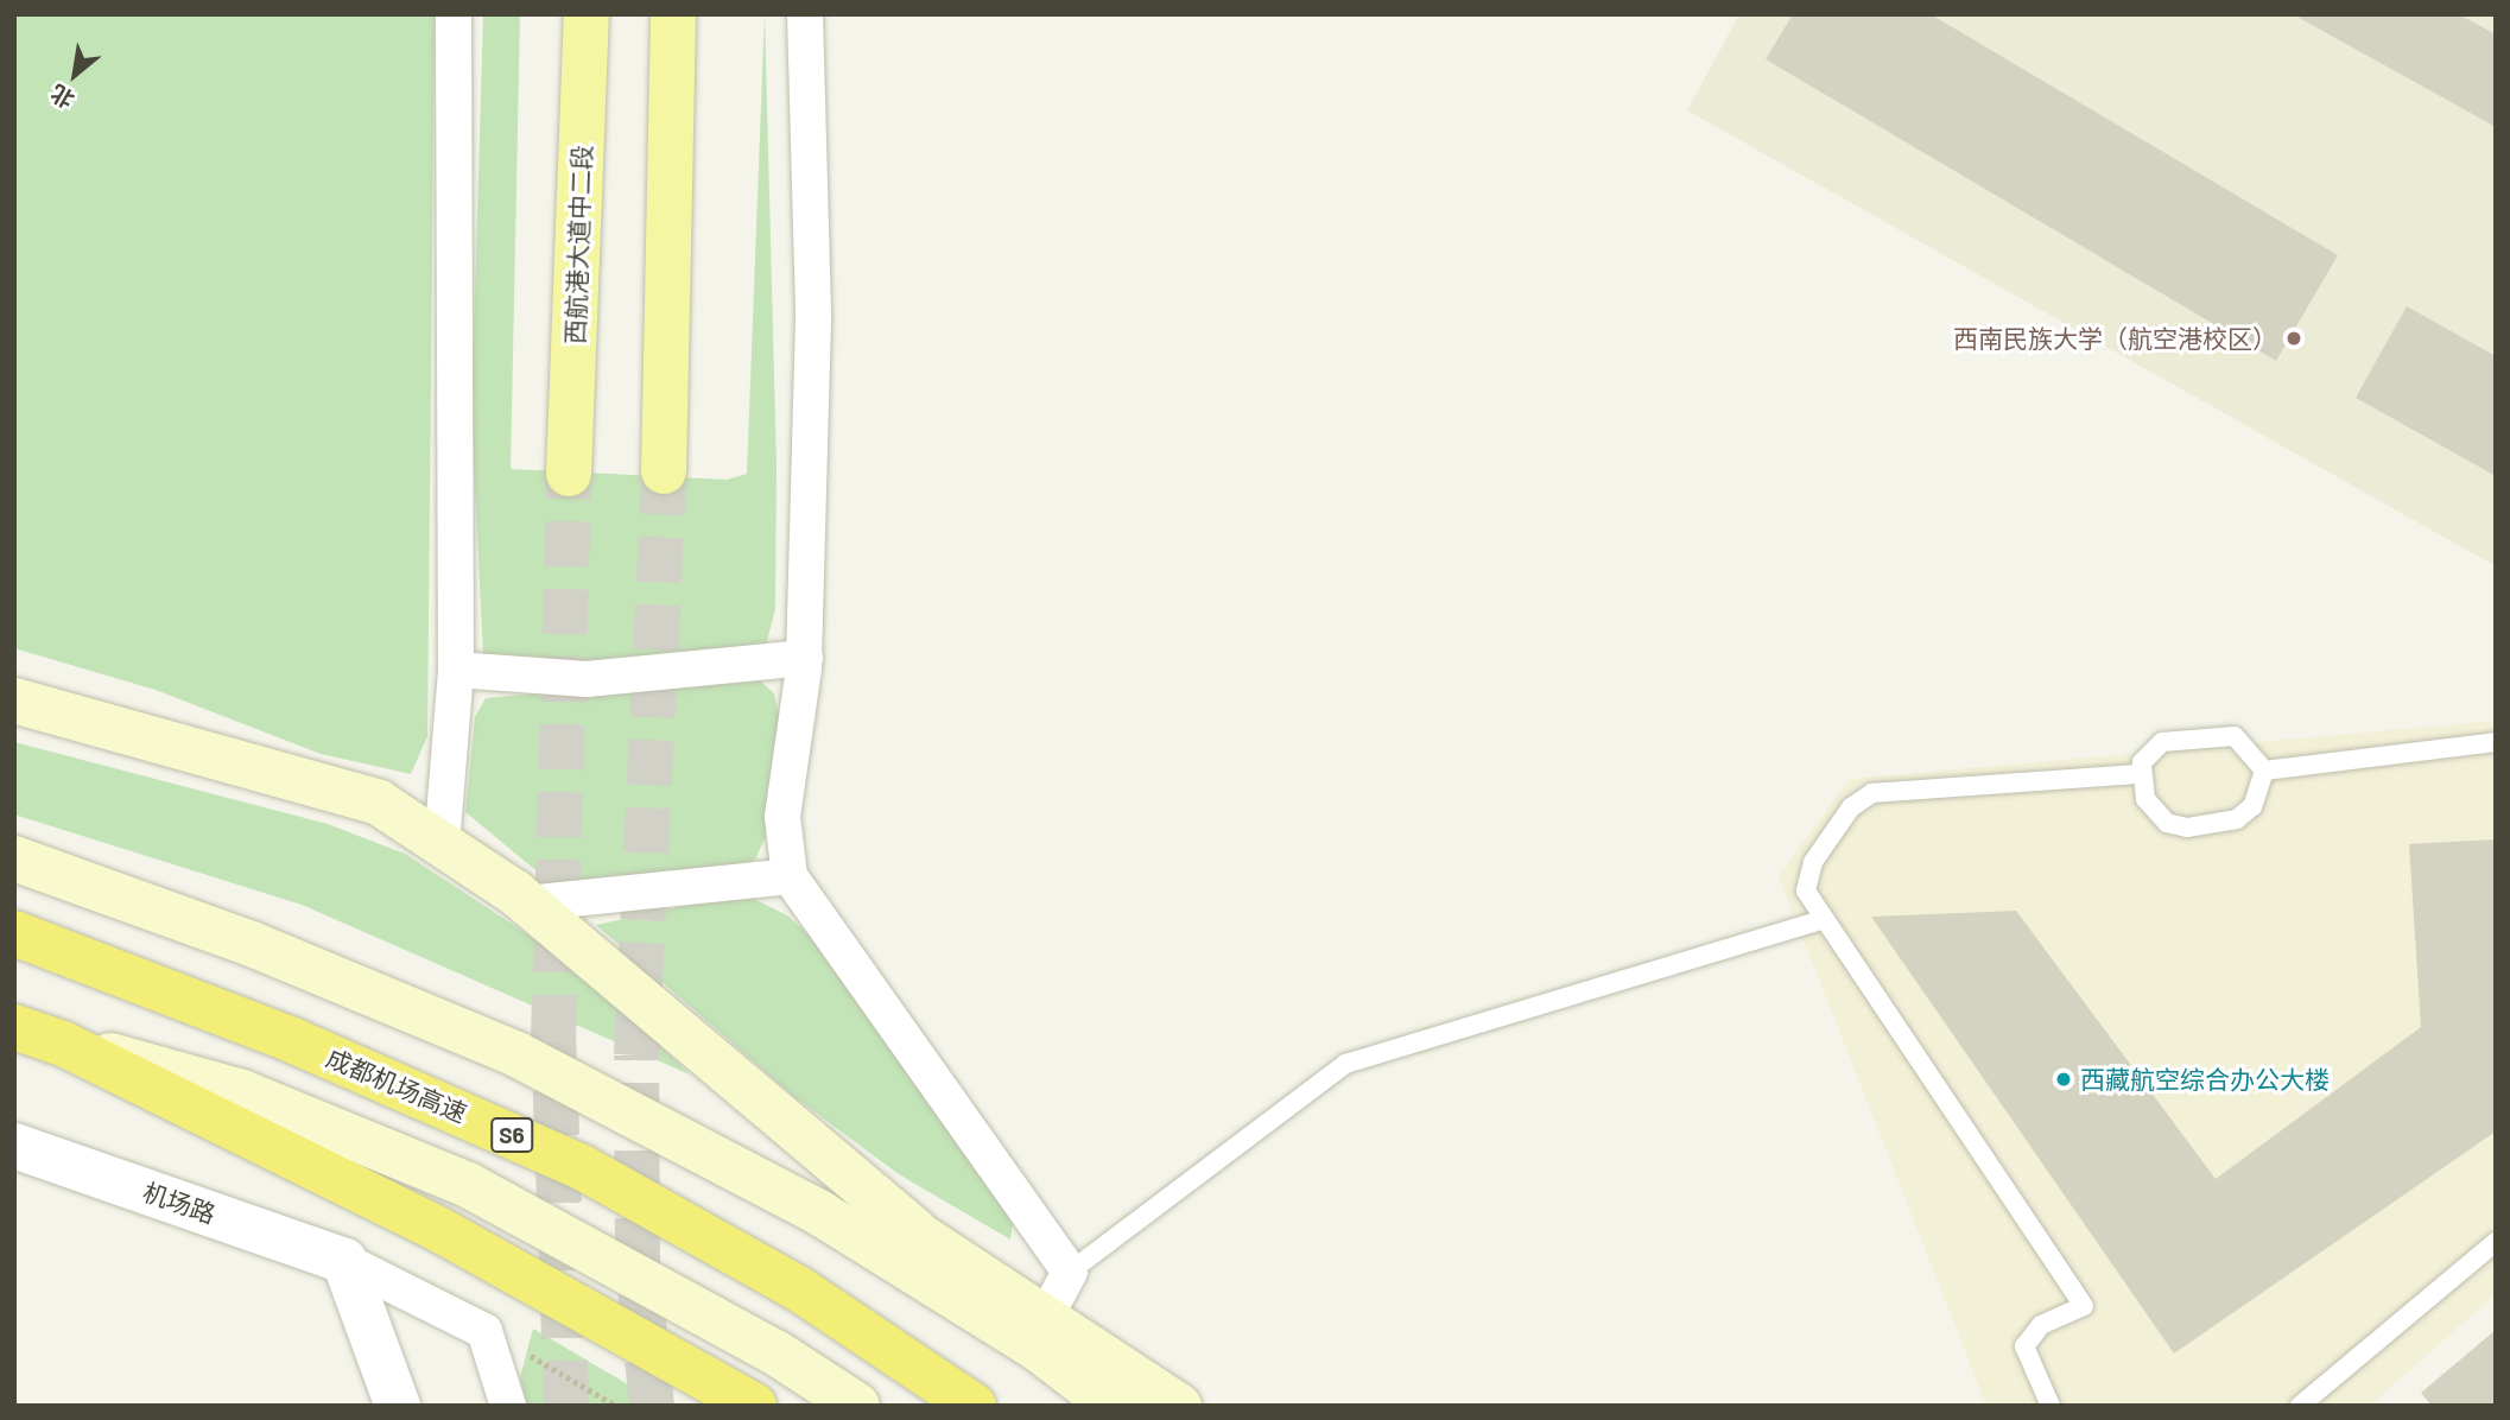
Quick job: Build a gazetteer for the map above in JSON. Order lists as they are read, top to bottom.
{
  "streets": {
    "highway": ["成都机场高速", "S6"],
    "main road": ["西航港大道中二段"],
    "street": ["机场路"]
  },
  "places": ["西南民族大学（航空港校区）", "西藏航空综合办公大楼"],
  "north": "bottom left"
}
